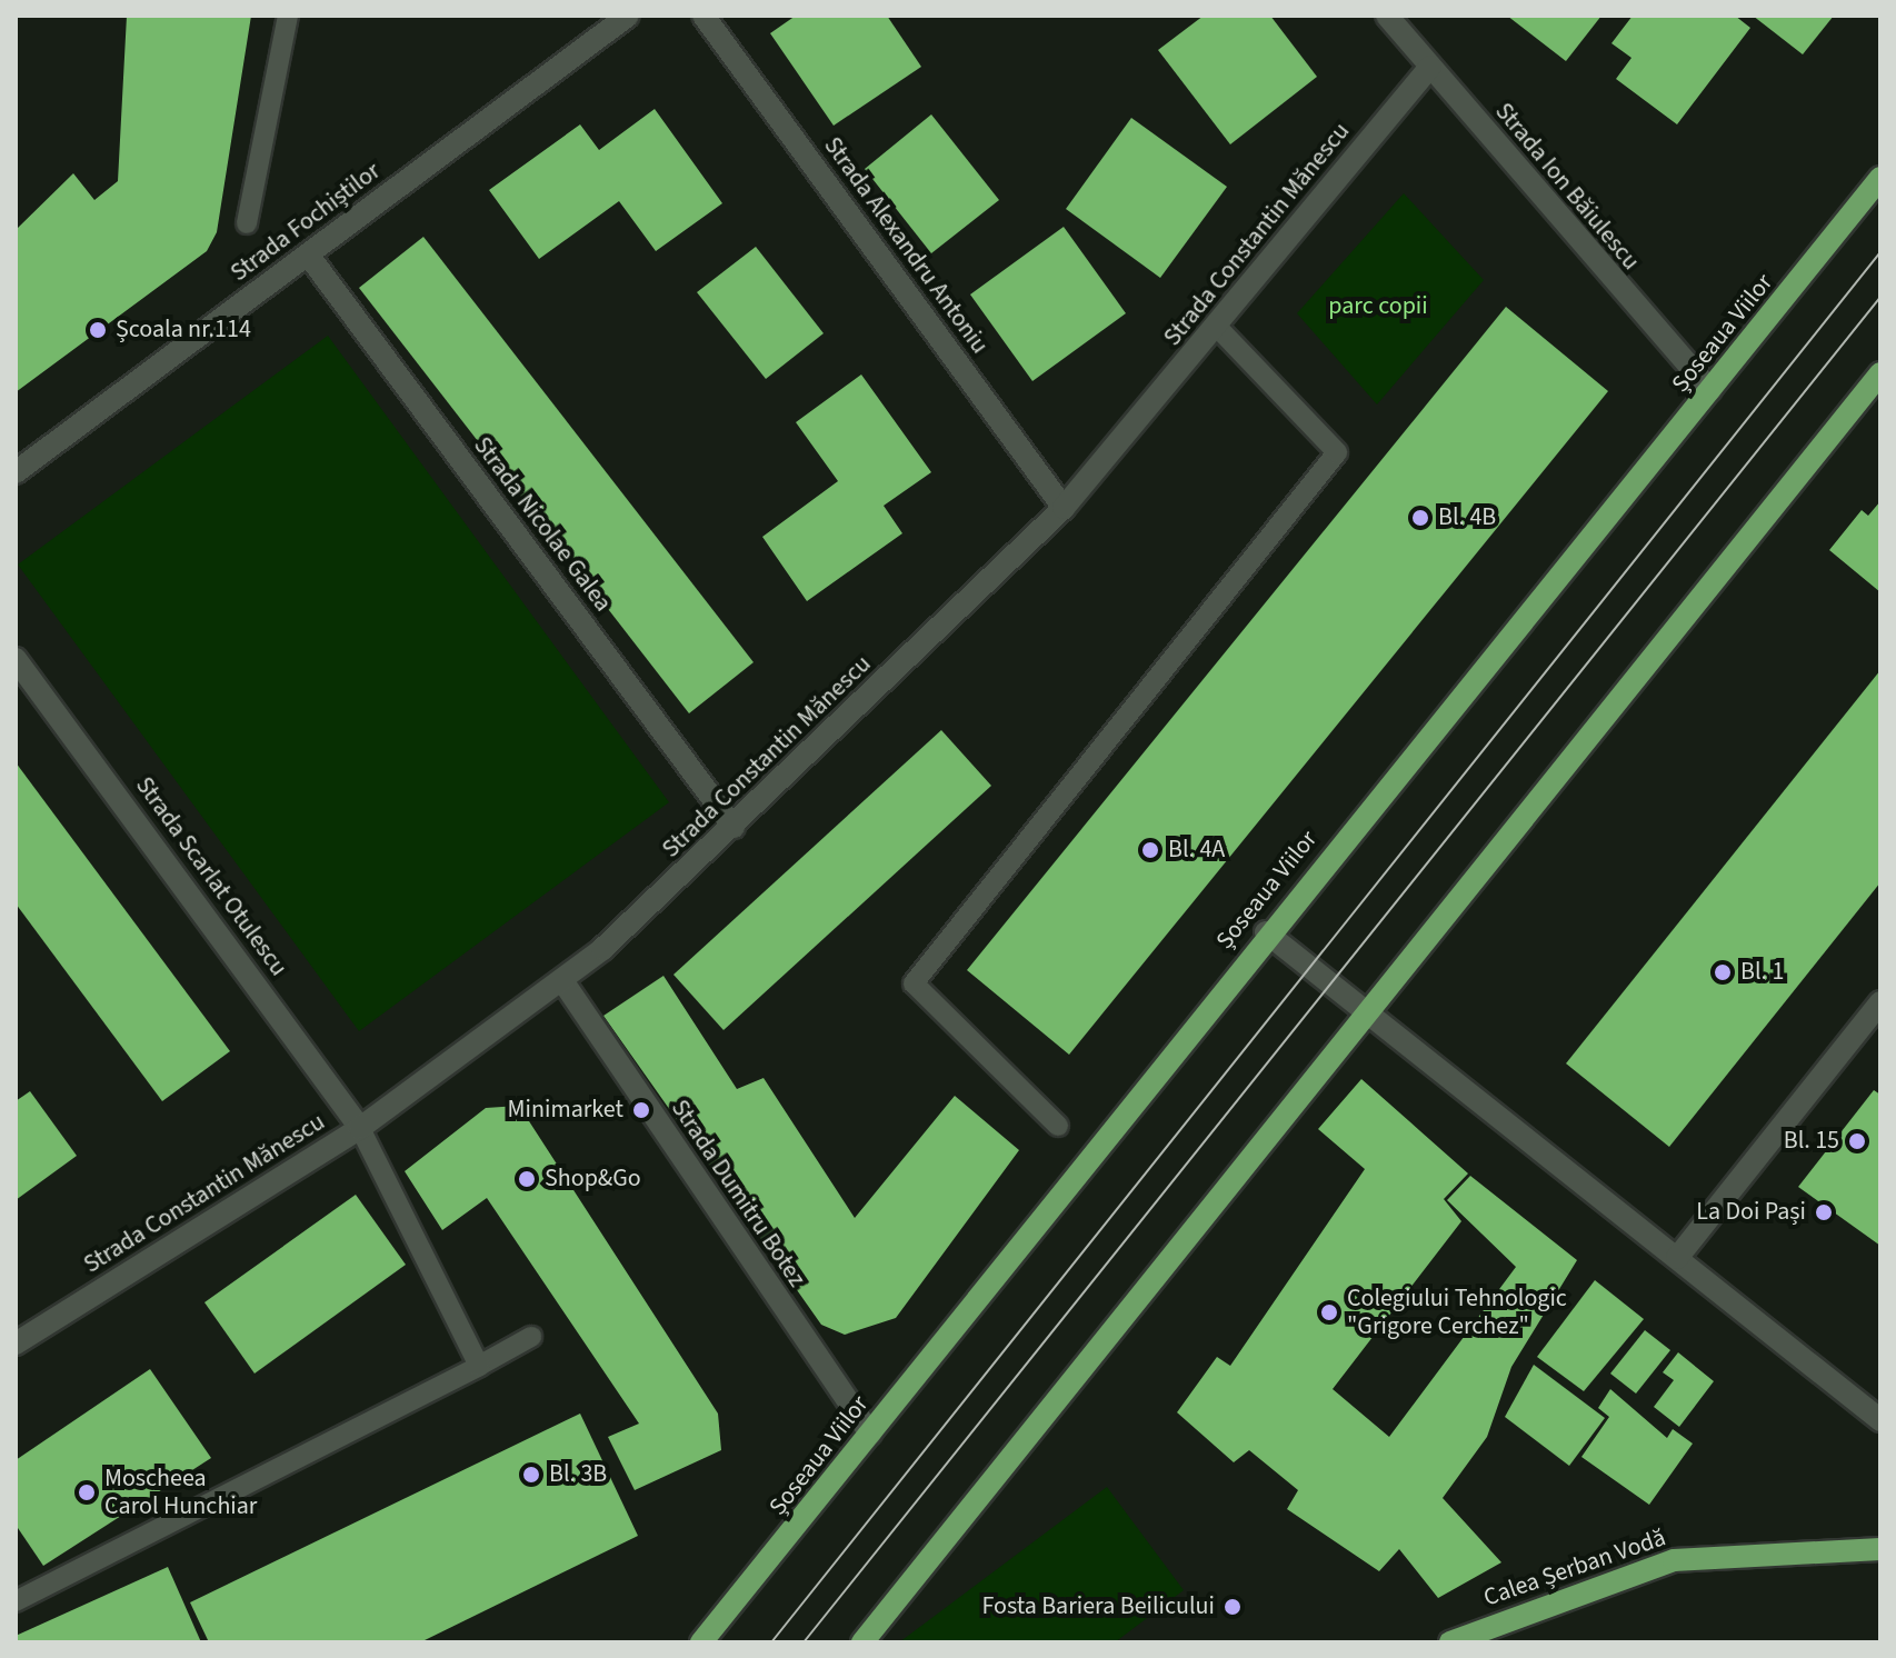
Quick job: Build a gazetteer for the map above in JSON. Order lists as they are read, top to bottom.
{
  "streets": {
    "main road": ["Șoseaua Viilor", "Calea Șerban Vodă"],
    "street": [
      "Strada Ion Băiulescu",
      "Strada Fochiștilor",
      "Strada Constantin Mănescu",
      "Strada Alexandru Antoniu",
      "Strada Nicolae Galea",
      "Strada Scarlat Otulescu",
      "Strada Dumitru Botez"
    ]
  },
  "crossings": [
    ["Strada Ion Băiulescu", "Strada Constantin Mănescu"],
    ["Strada Ion Băiulescu", "Șoseaua Viilor"],
    ["Strada Fochiștilor", "Strada Nicolae Galea"],
    ["Strada Constantin Mănescu", "Strada Alexandru Antoniu"],
    ["Strada Constantin Mănescu", "Strada Nicolae Galea"],
    ["Strada Constantin Mănescu", "Strada Scarlat Otulescu"],
    ["Strada Constantin Mănescu", "Strada Dumitru Botez"],
    ["Șoseaua Viilor", "Strada Dumitru Botez"]
  ],
  "parks": ["parc copii"],
  "places": [
    "Școala nr.114",
    "Bl. 4B",
    "Bl. 4A",
    "Bl. 1",
    "Minimarket",
    "Bl. 15",
    "Shop&Go",
    "La Doi Pași",
    "Colegiului Tehnologic \"Grigore Cerchez\"",
    "Bl. 3B",
    "Moscheea Carol Hunchiar",
    "Fosta Bariera Beilicului"
  ]
}
